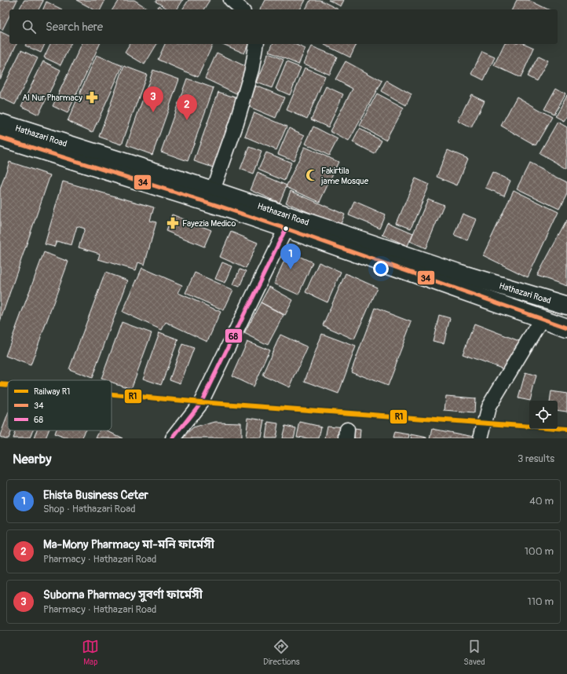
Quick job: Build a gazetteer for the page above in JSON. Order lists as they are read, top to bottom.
{
  "streets": {
    "highway": ["Hathazari Road"]
  },
  "places": {
    "pharmacy": ["Al Nur Pharmacy", "Fayezia Medico"],
    "mosque": ["Fakirtila jame Mosque"]
  },
  "lines": ["transit line 34", "transit line 68", "rail line R1"],
  "legend": ["Railway R1", "34", "68"],
  "page": {
    "search": "Search here",
    "pins": ["3", "2", "1"],
    "heading": ["Nearby", "3 results"],
    "list": [
      {
        "mark": "1",
        "name": "Ehista Business Ceter",
        "note": "Shop · Hathazari Road",
        "value": "40 m"
      },
      {
        "mark": "2",
        "name": "Ma-Mony Pharmacy মা-মনি ফার্মেসী",
        "note": "Pharmacy · Hathazari Road",
        "value": "100 m"
      },
      {
        "mark": "3",
        "name": "Suborna Pharmacy সুবর্ণা ফার্মেসী",
        "note": "Pharmacy · Hathazari Road",
        "value": "110 m"
      }
    ],
    "nav": ["Map", "Directions", "Saved"]
  }
}
